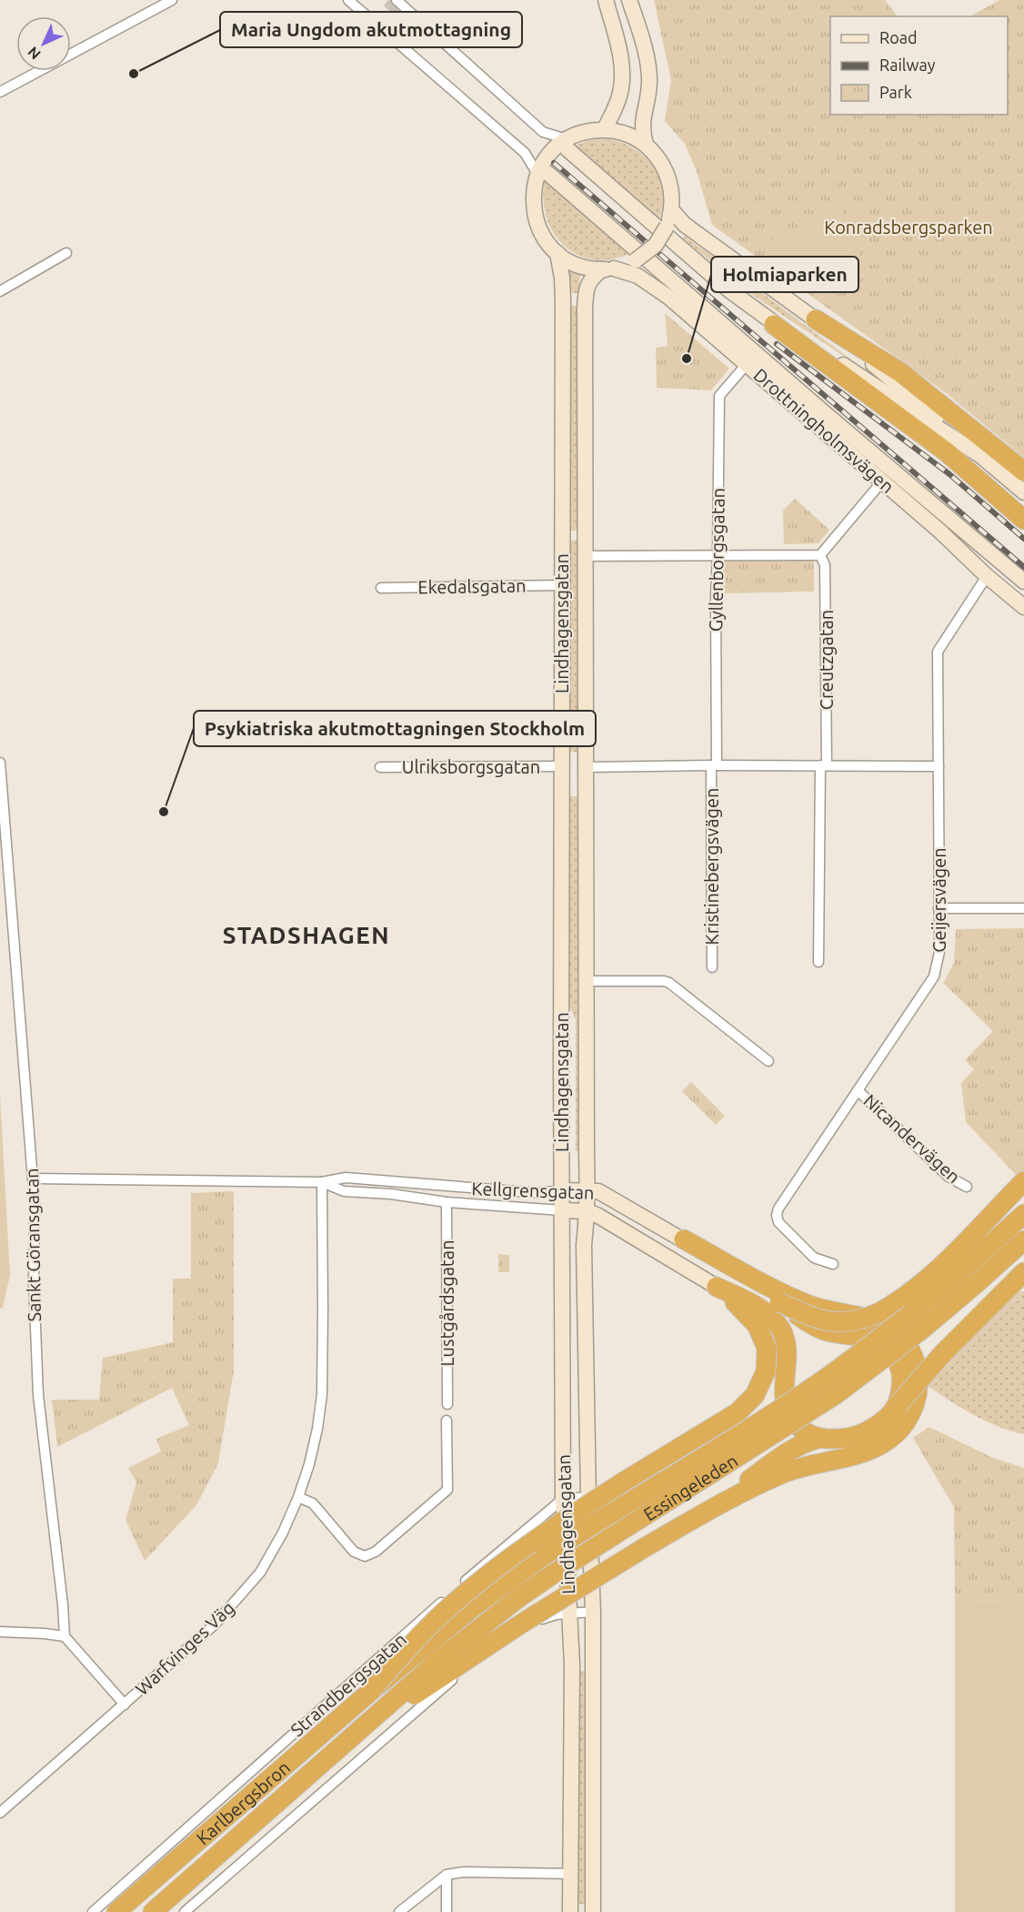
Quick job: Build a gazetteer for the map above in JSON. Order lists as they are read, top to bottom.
{
  "streets": {
    "highway": ["Essingeleden", "Karlbergsbron"],
    "street": [
      "Drottningholmsvägen",
      "Gyllenborgsgatan",
      "Ekedalsgatan",
      "Lindhagensgatan",
      "Creutzgatan",
      "Ulriksborgsgatan",
      "Kristinebergsvägen",
      "Geijersvägen",
      "Nicandervägen",
      "Kellgrensgatan",
      "Sankt Göransgatan",
      "Lustgårdsgatan",
      "Warfvinges Väg",
      "Strandbergsgatan"
    ]
  },
  "crossings": [
    ["Drottningholmsvägen", "Gyllenborgsgatan"],
    ["Drottningholmsvägen", "Lindhagensgatan"],
    ["Drottningholmsvägen", "Geijersvägen"],
    ["Gyllenborgsgatan", "Kristinebergsvägen"],
    ["Ekedalsgatan", "Lindhagensgatan"],
    ["Lindhagensgatan", "Ulriksborgsgatan"],
    ["Lindhagensgatan", "Kristinebergsvägen"],
    ["Lindhagensgatan", "Kellgrensgatan"],
    ["Lindhagensgatan", "Strandbergsgatan"],
    ["Creutzgatan", "Kristinebergsvägen"],
    ["Kristinebergsvägen", "Geijersvägen"],
    ["Geijersvägen", "Nicandervägen"],
    ["Kellgrensgatan", "Sankt Göransgatan"],
    ["Kellgrensgatan", "Lustgårdsgatan"],
    ["Kellgrensgatan", "Warfvinges Väg"],
    ["Essingeleden", "Karlbergsbron"]
  ],
  "districts": ["STADSHAGEN"],
  "parks": ["Konradsbergsparken"],
  "places": ["Maria Ungdom akutmottagning", "Holmiaparken", "Psykiatriska akutmottagningen Stockholm"],
  "legend": ["Road", "Railway", "Park"],
  "north": "bottom left"
}
